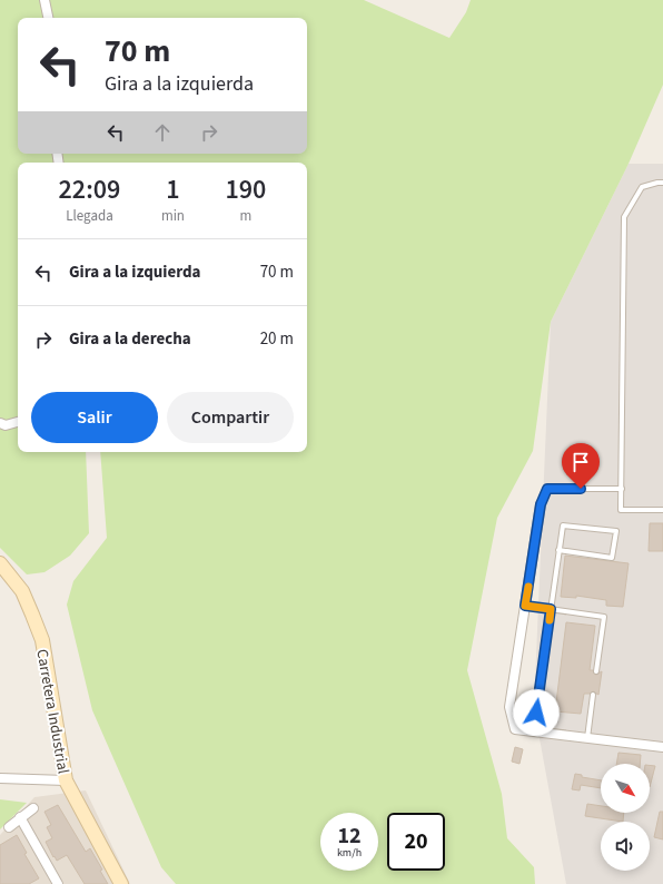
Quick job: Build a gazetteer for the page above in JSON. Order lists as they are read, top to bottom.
{
  "streets": {
    "street": ["Carretera Industrial"]
  },
  "north": "bottom right",
  "page": {
    "turn": ["70 m", "Gira a la izquierda"],
    "eta": [
      "22:09",
      "Llegada",
      "1",
      "min",
      "190",
      "m"
    ],
    "list": [
      {
        "name": "Gira a la izquierda",
        "value": "70 m"
      },
      {
        "name": "Gira a la derecha",
        "value": "20 m"
      }
    ],
    "buttons": ["Salir", "Compartir"],
    "speed": "12 km/h",
    "limit": "20"
  }
}
